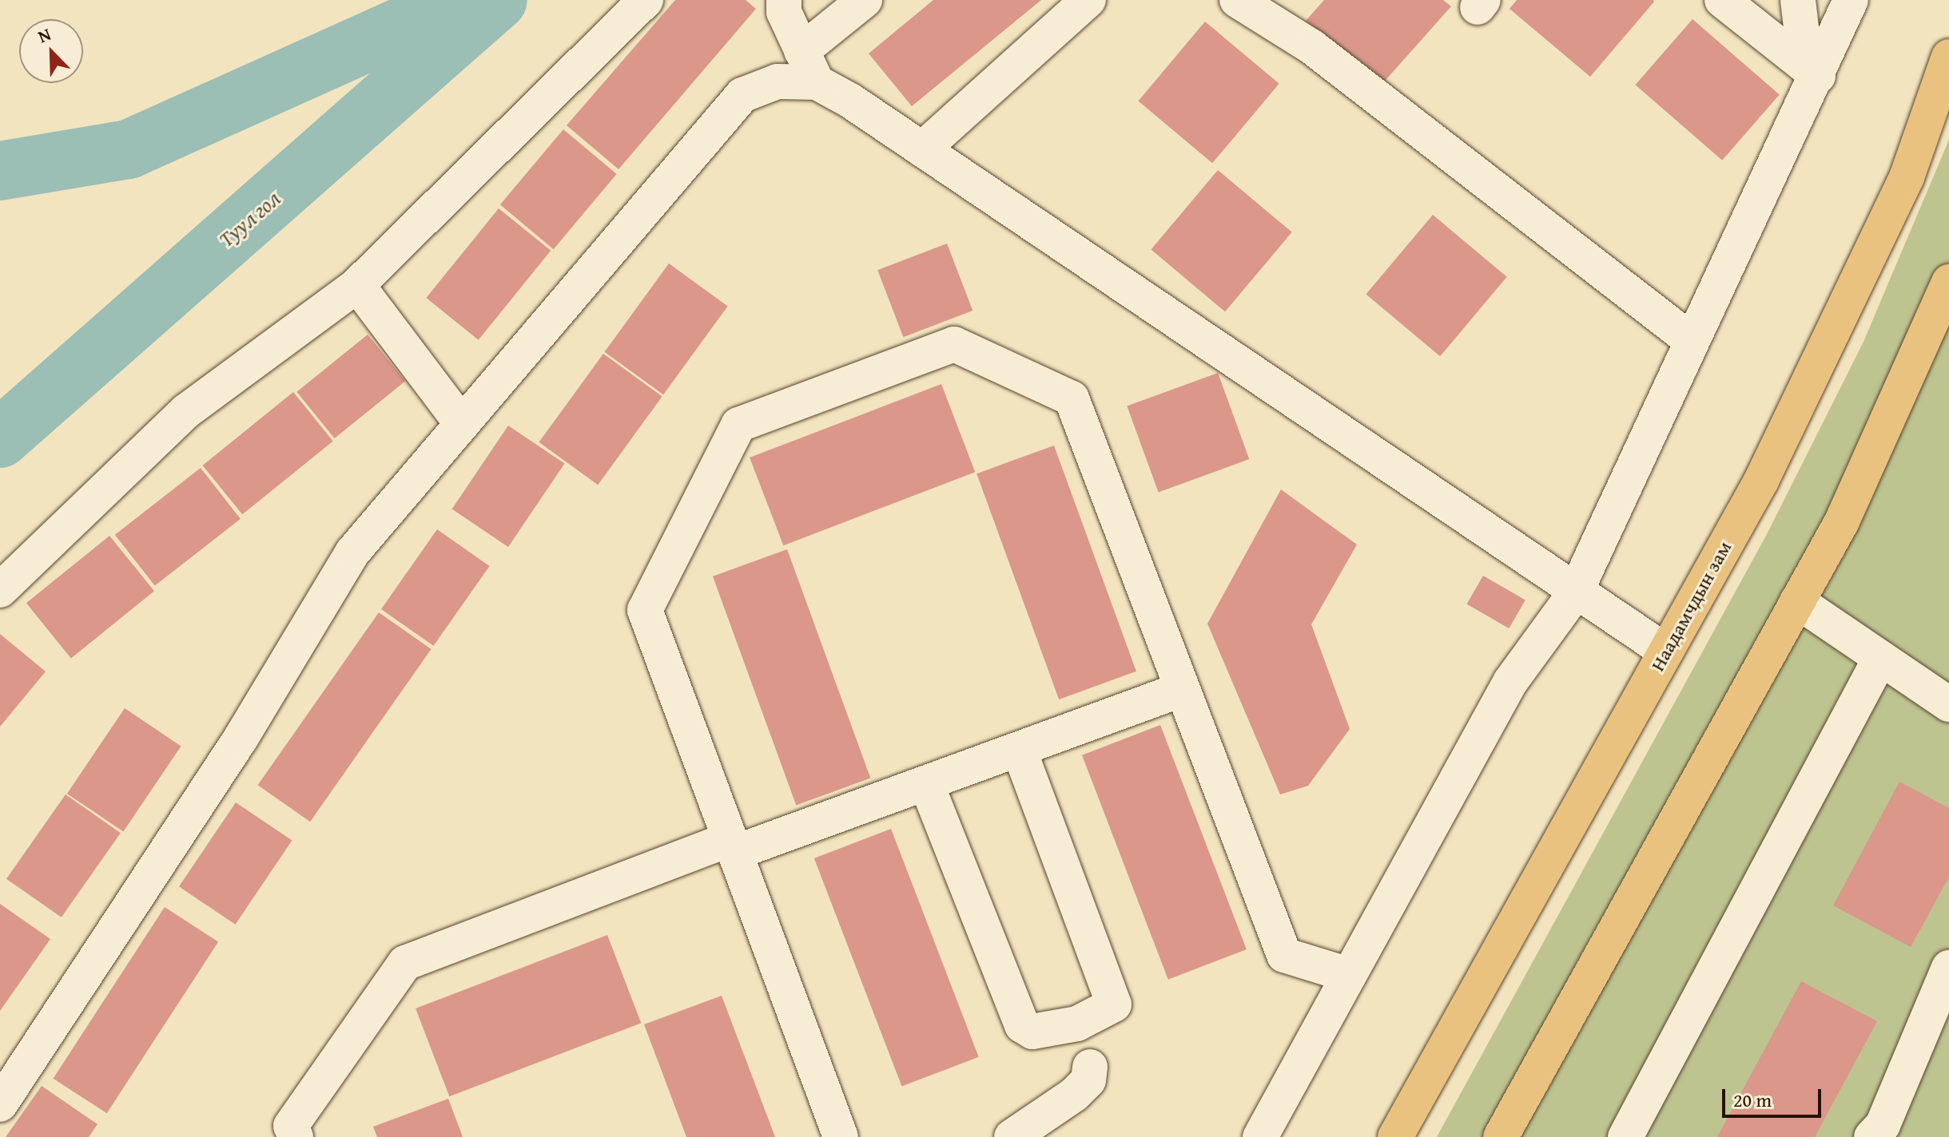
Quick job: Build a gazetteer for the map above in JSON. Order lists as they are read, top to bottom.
{
  "streets": {
    "highway": ["Наадамчдын зам"]
  },
  "water": ["Туул гол"],
  "scale_bar": "20 m",
  "north": "top left"
}
